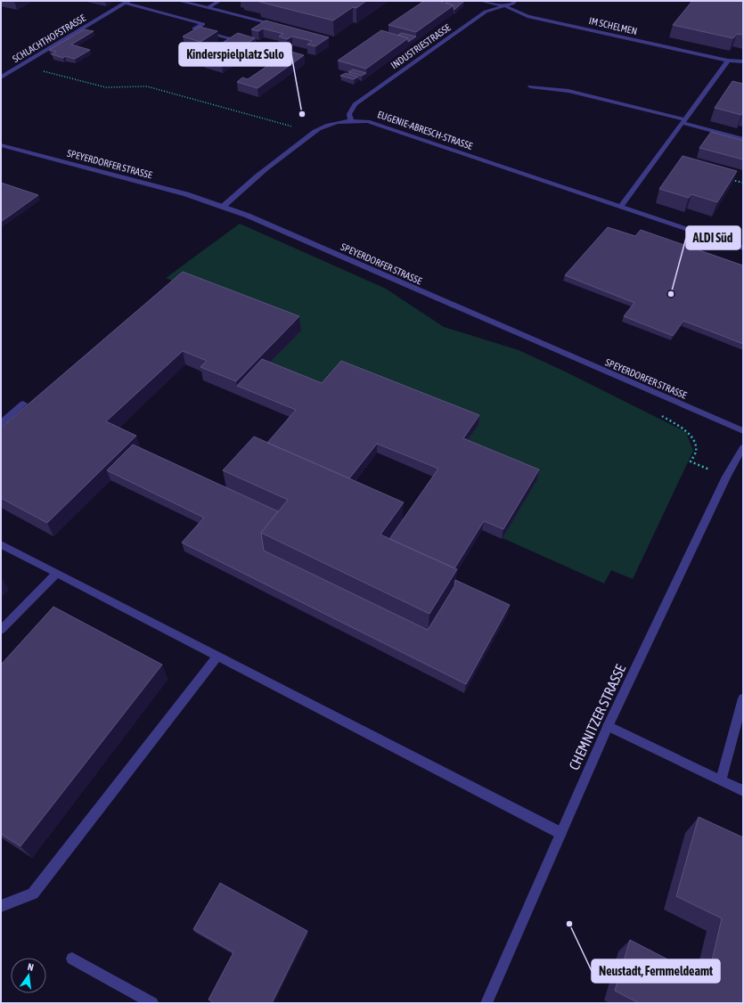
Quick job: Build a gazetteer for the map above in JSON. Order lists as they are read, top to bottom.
{
  "streets": {
    "street": [
      "IM SCHELMEN",
      "SCHLACHTHOFSTRASSE",
      "INDUSTRIESTRASSE",
      "EUGENIE-ABRESCH-STRASSE",
      "SPEYERDORFER STRASSE",
      "CHEMNITZER STRASSE"
    ]
  },
  "crossings": [
    ["IM SCHELMEN", "INDUSTRIESTRASSE"],
    ["INDUSTRIESTRASSE", "EUGENIE-ABRESCH-STRASSE"],
    ["EUGENIE-ABRESCH-STRASSE", "SPEYERDORFER STRASSE"]
  ],
  "places": ["Kinderspielplatz Sulo", "ALDI Süd", "Neustadt, Fernmeldeamt"],
  "north": "top"
}
